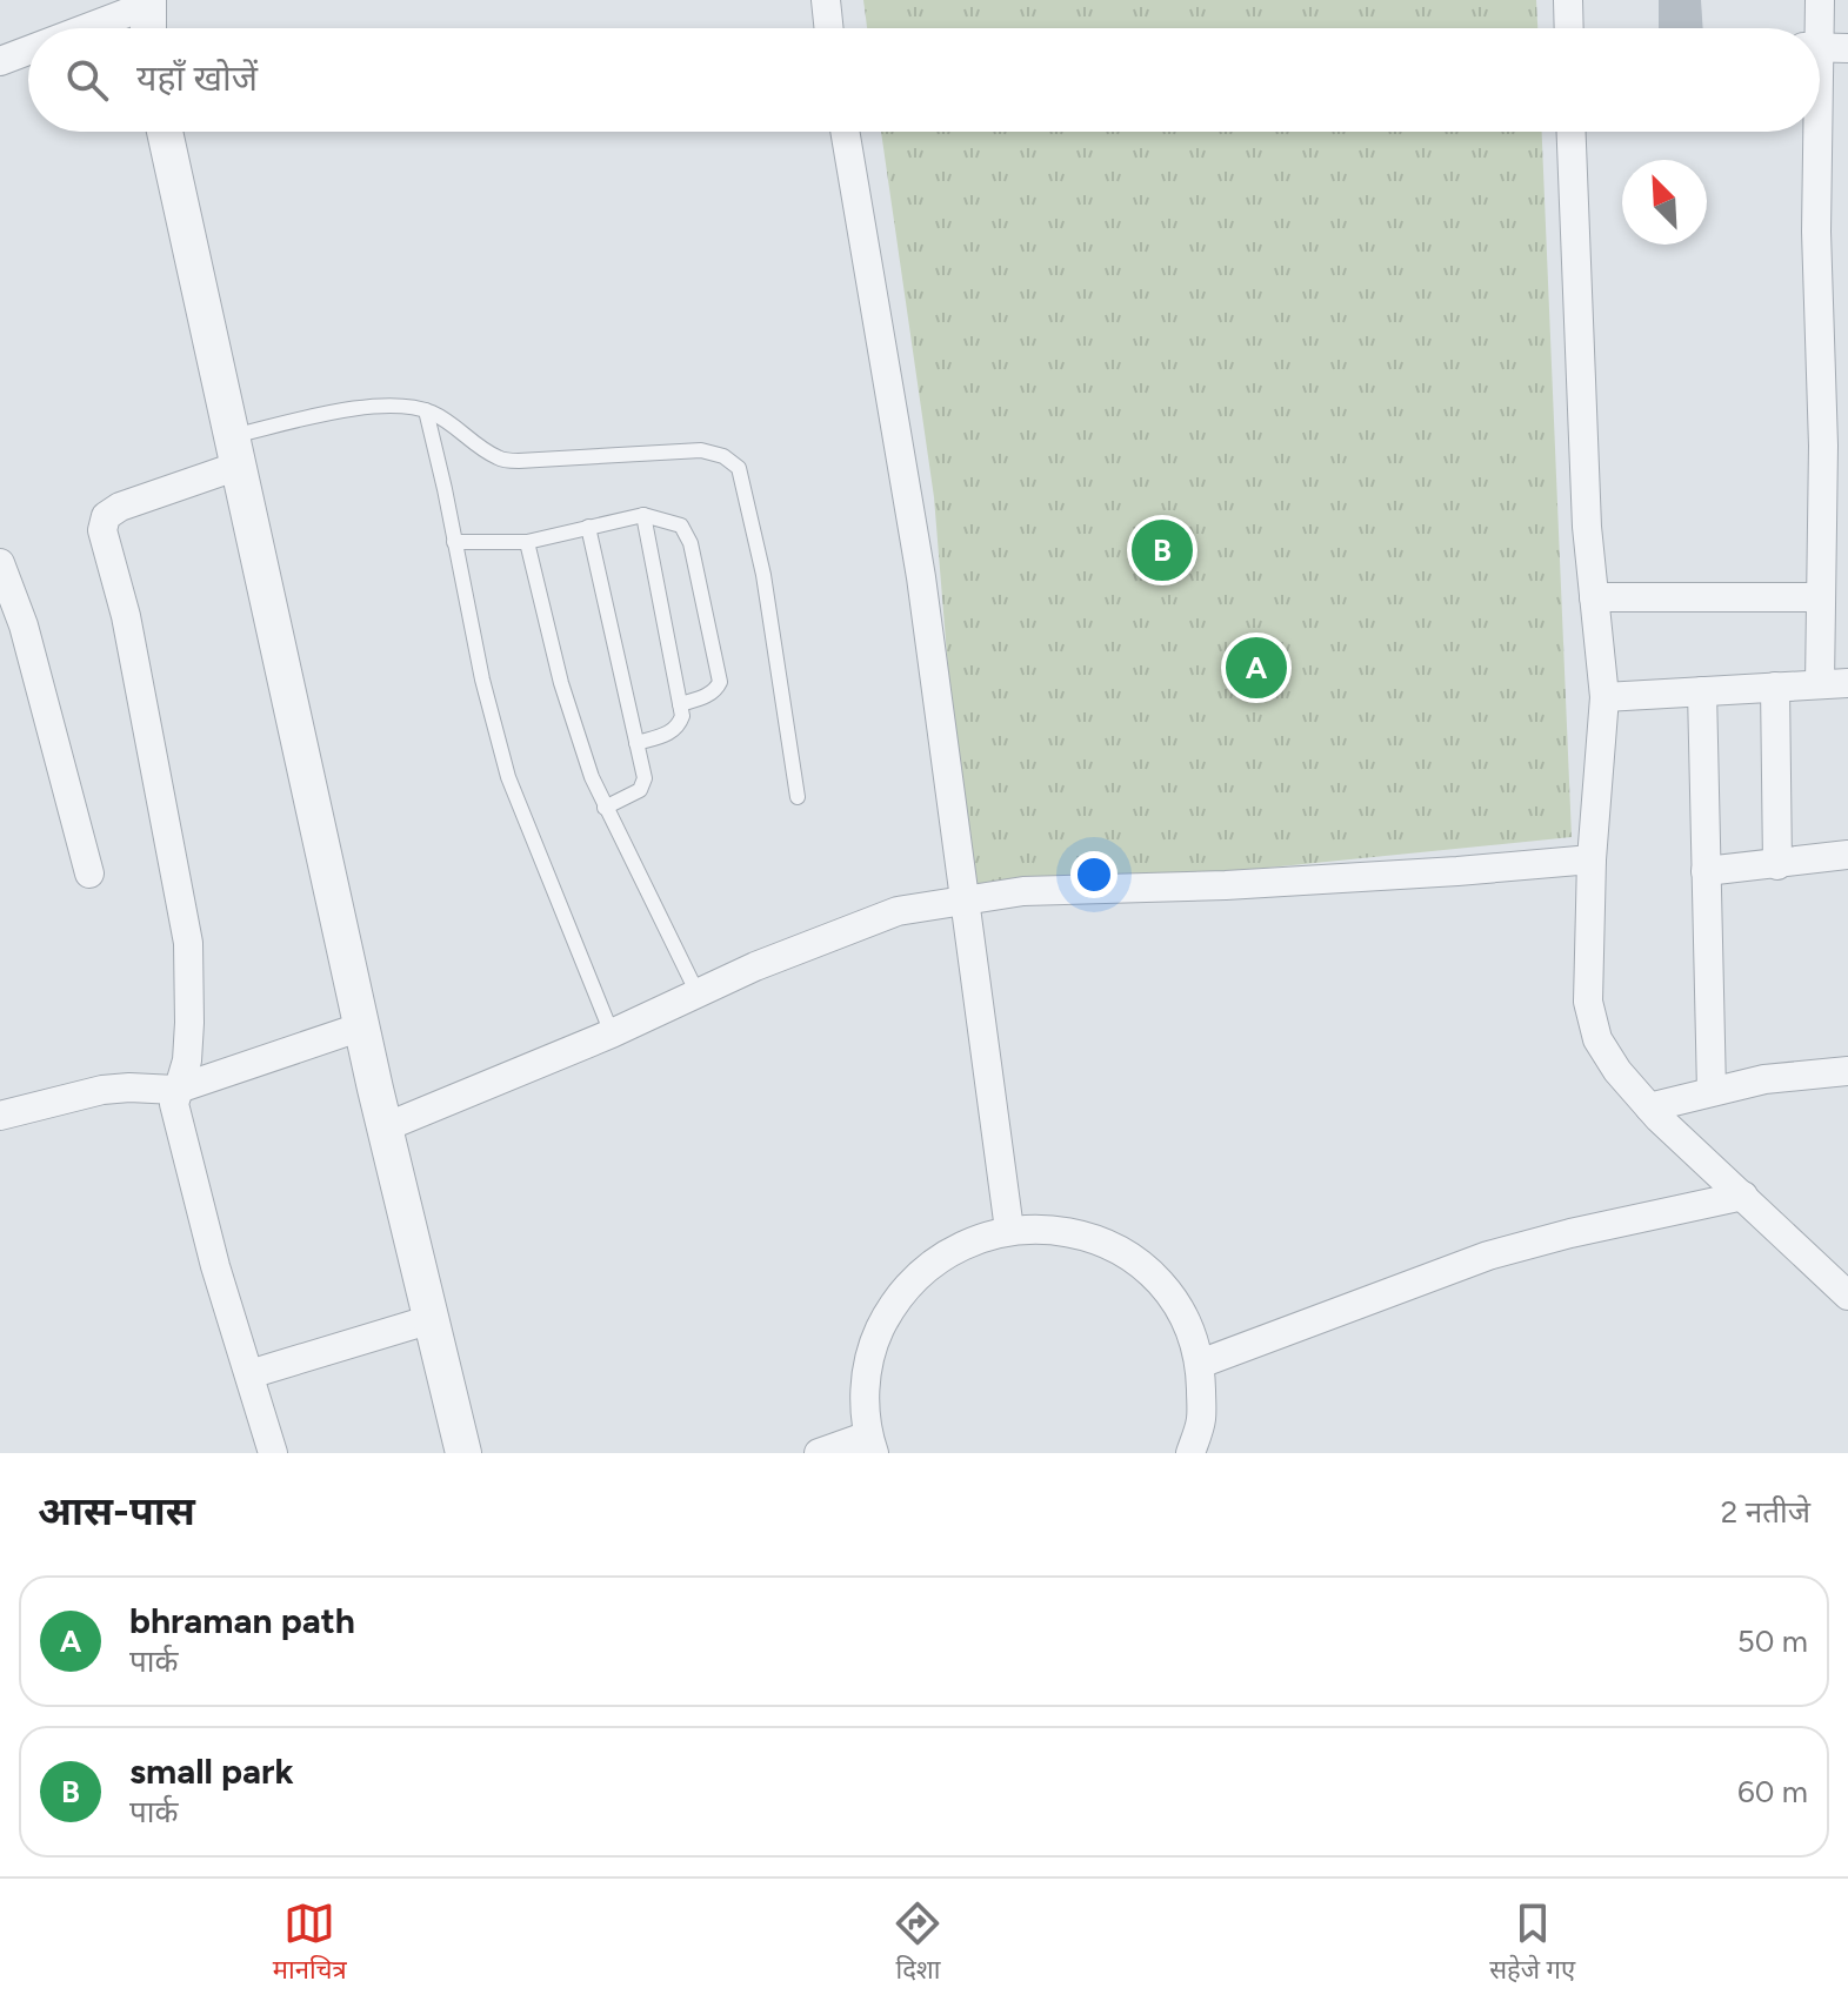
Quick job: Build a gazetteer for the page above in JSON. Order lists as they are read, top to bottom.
{
  "north": "top left",
  "page": {
    "search": "यहाँ खोजें",
    "pins": ["B", "A"],
    "heading": ["आस-पास", "2 नतीजे"],
    "list": [
      {
        "mark": "A",
        "name": "bhraman path",
        "note": "पार्क",
        "value": "50 m"
      },
      {
        "mark": "B",
        "name": "small park",
        "note": "पार्क",
        "value": "60 m"
      }
    ],
    "nav": ["मानचित्र", "दिशा", "सहेजे गए"]
  }
}
